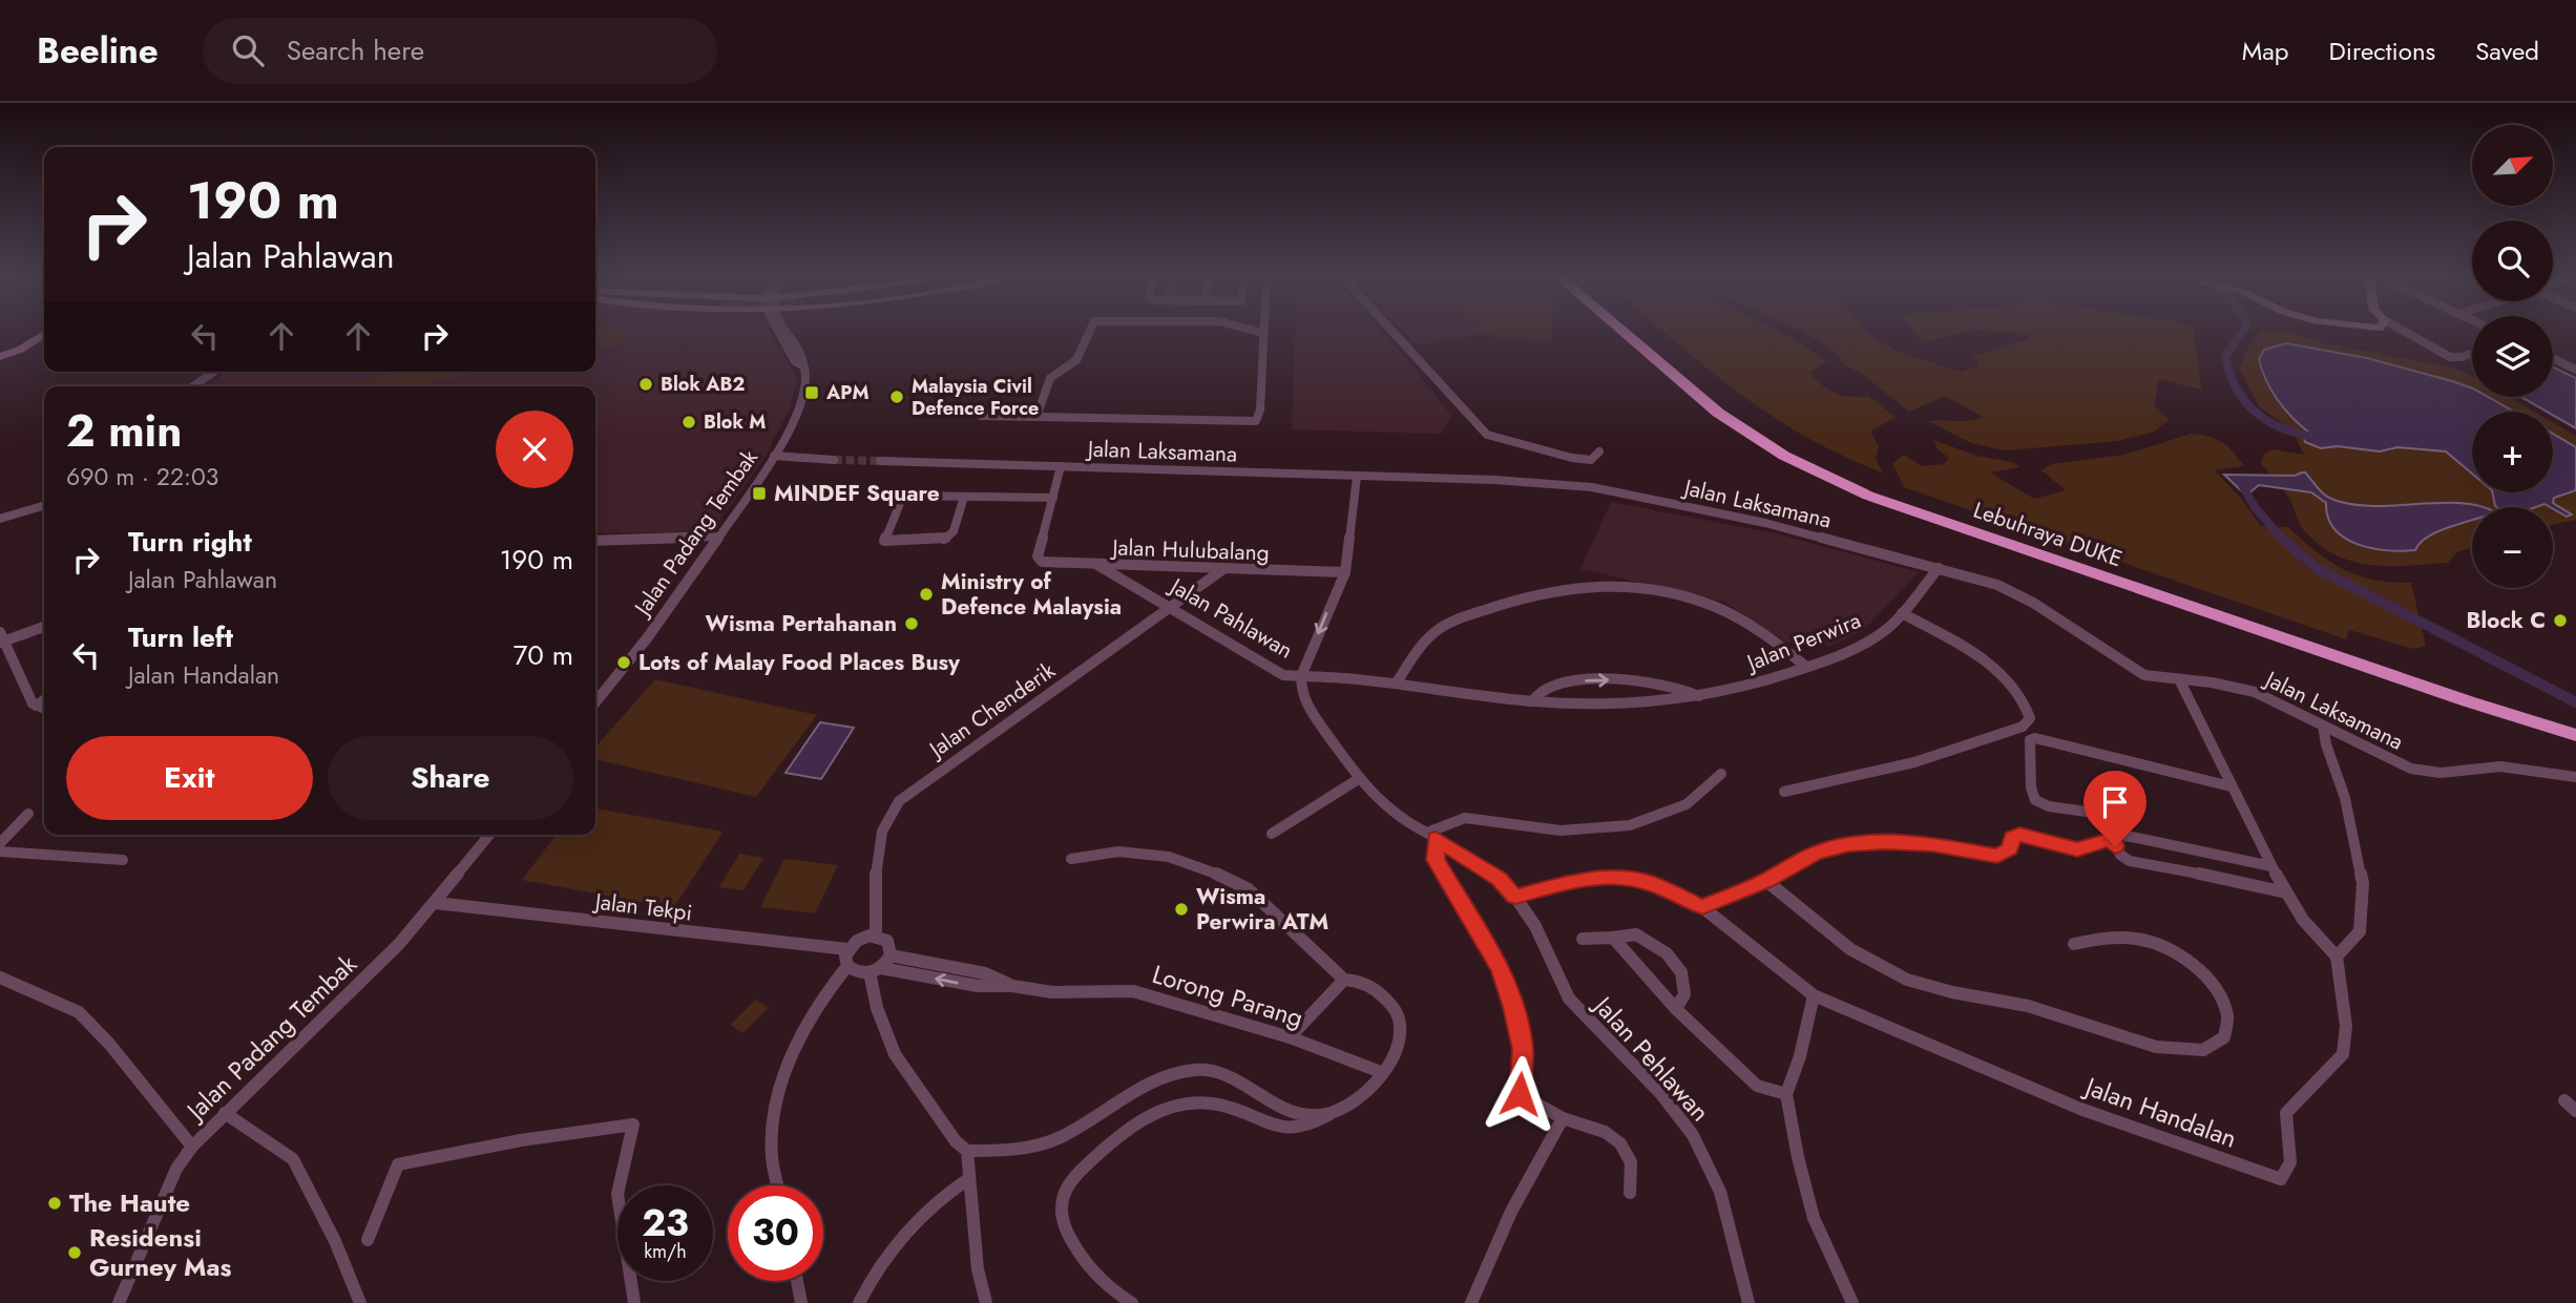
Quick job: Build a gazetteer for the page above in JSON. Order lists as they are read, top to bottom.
{
  "streets": {
    "highway": ["Lebuhraya DUKE"],
    "street": [
      "Jalan Laksamana",
      "Jalan Padang Tembak",
      "Jalan Hulubalang",
      "Jalan Pahlawan",
      "Jalan Perwira",
      "Jalan Chenderik",
      "Jalan Tekpi",
      "Lorong Parang",
      "Jalan Pehlawan",
      "Jalan Handalan"
    ]
  },
  "crossings": [
    ["Jalan Laksamana", "Jalan Perwira"],
    ["Jalan Padang Tembak", "Jalan Tekpi"],
    ["Jalan Hulubalang", "Jalan Pahlawan"],
    ["Jalan Hulubalang", "Jalan Chenderik"],
    ["Jalan Pahlawan", "Jalan Perwira"],
    ["Jalan Pahlawan", "Jalan Chenderik"],
    ["Jalan Pahlawan", "Jalan Pehlawan"],
    ["Jalan Pahlawan", "Jalan Handalan"],
    ["Jalan Chenderik", "Jalan Tekpi"],
    ["Jalan Chenderik", "Lorong Parang"],
    ["Jalan Tekpi", "Lorong Parang"],
    ["Jalan Pehlawan", "Jalan Handalan"]
  ],
  "places": {
    "other": [
      "Blok AB2",
      "Malaysia Civil Defence Force",
      "Blok M",
      "Ministry of Defence Malaysia",
      "Block C",
      "Wisma Pertahanan",
      "Lots of Malay Food Places Busy",
      "Wisma Perwira ATM",
      "The Haute",
      "Residensi Gurney Mas"
    ],
    "transit": ["APM", "MINDEF Square"]
  },
  "north": "top right",
  "page": {
    "header": "Beeline",
    "search": "Search here",
    "nav": ["Map", "Directions", "Saved"],
    "map_buttons": ["+", "−"],
    "turn": ["190 m", "Jalan Pahlawan"],
    "heading": ["2 min", "690 m · 22:03"],
    "list": [
      {
        "name": "Turn right",
        "note": "Jalan Pahlawan",
        "value": "190 m"
      },
      {
        "name": "Turn left",
        "note": "Jalan Handalan",
        "value": "70 m"
      }
    ],
    "buttons": ["Exit", "Share"],
    "speed": "23 km/h",
    "limit": "30"
  }
}
